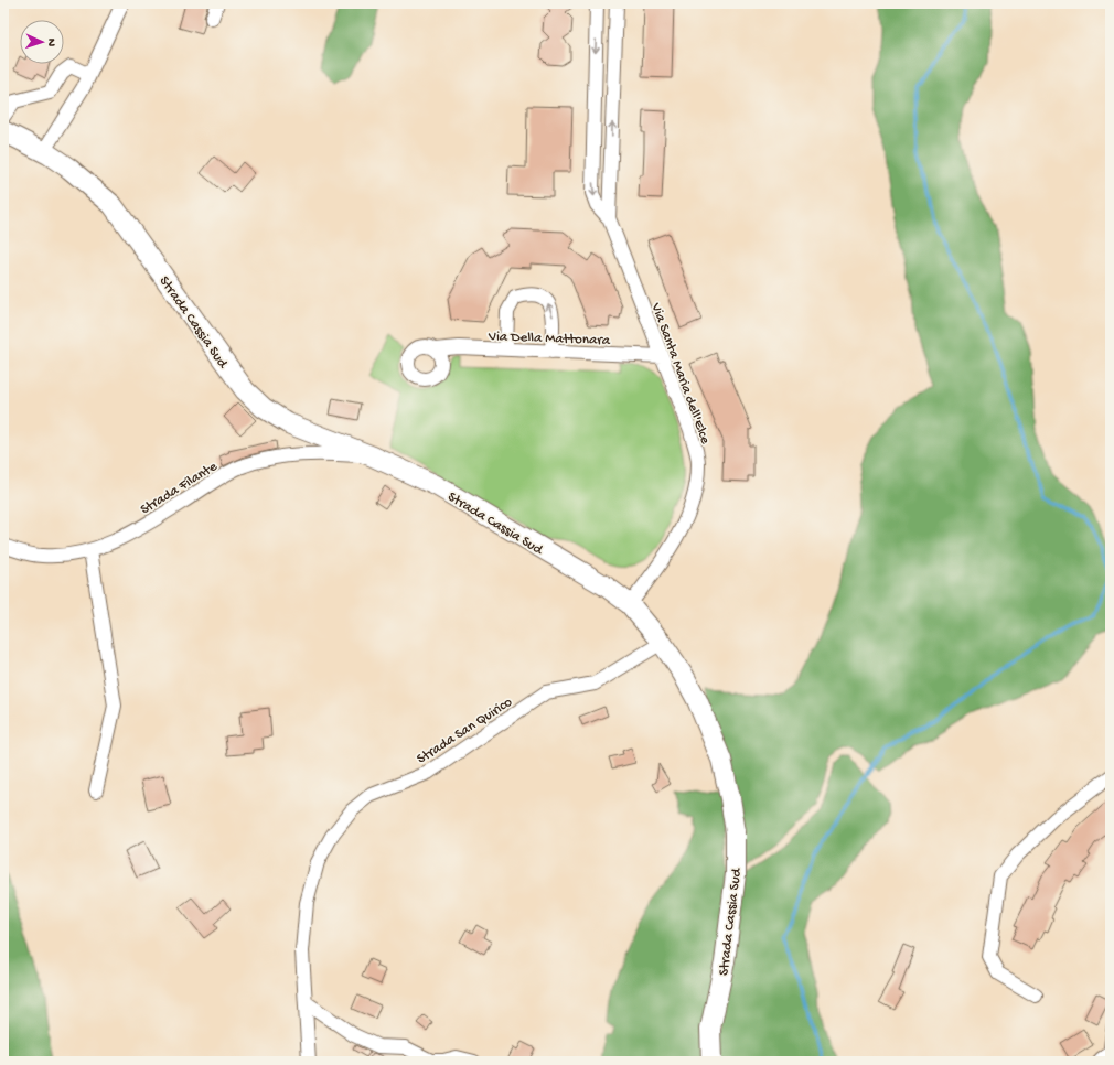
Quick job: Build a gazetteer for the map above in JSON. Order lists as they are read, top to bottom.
{
  "streets": {
    "main road": ["Strada Cassia Sud"],
    "street": [
      "Via Della Mattonara",
      "Via Santa Maria dell'Elce",
      "Strada Filante",
      "Strada San Quirico"
    ]
  },
  "crossings": [
    ["Strada Cassia Sud", "Via Santa Maria dell'Elce"],
    ["Strada Cassia Sud", "Strada Filante"],
    ["Strada Cassia Sud", "Strada San Quirico"],
    ["Via Della Mattonara", "Via Santa Maria dell'Elce"]
  ],
  "north": "right"
}
